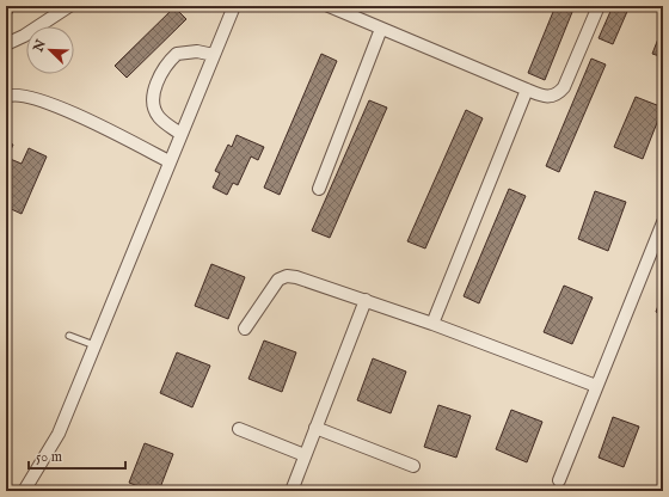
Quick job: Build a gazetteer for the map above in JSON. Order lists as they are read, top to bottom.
{
  "scale_bar": "50 m",
  "north": "top left"
}
